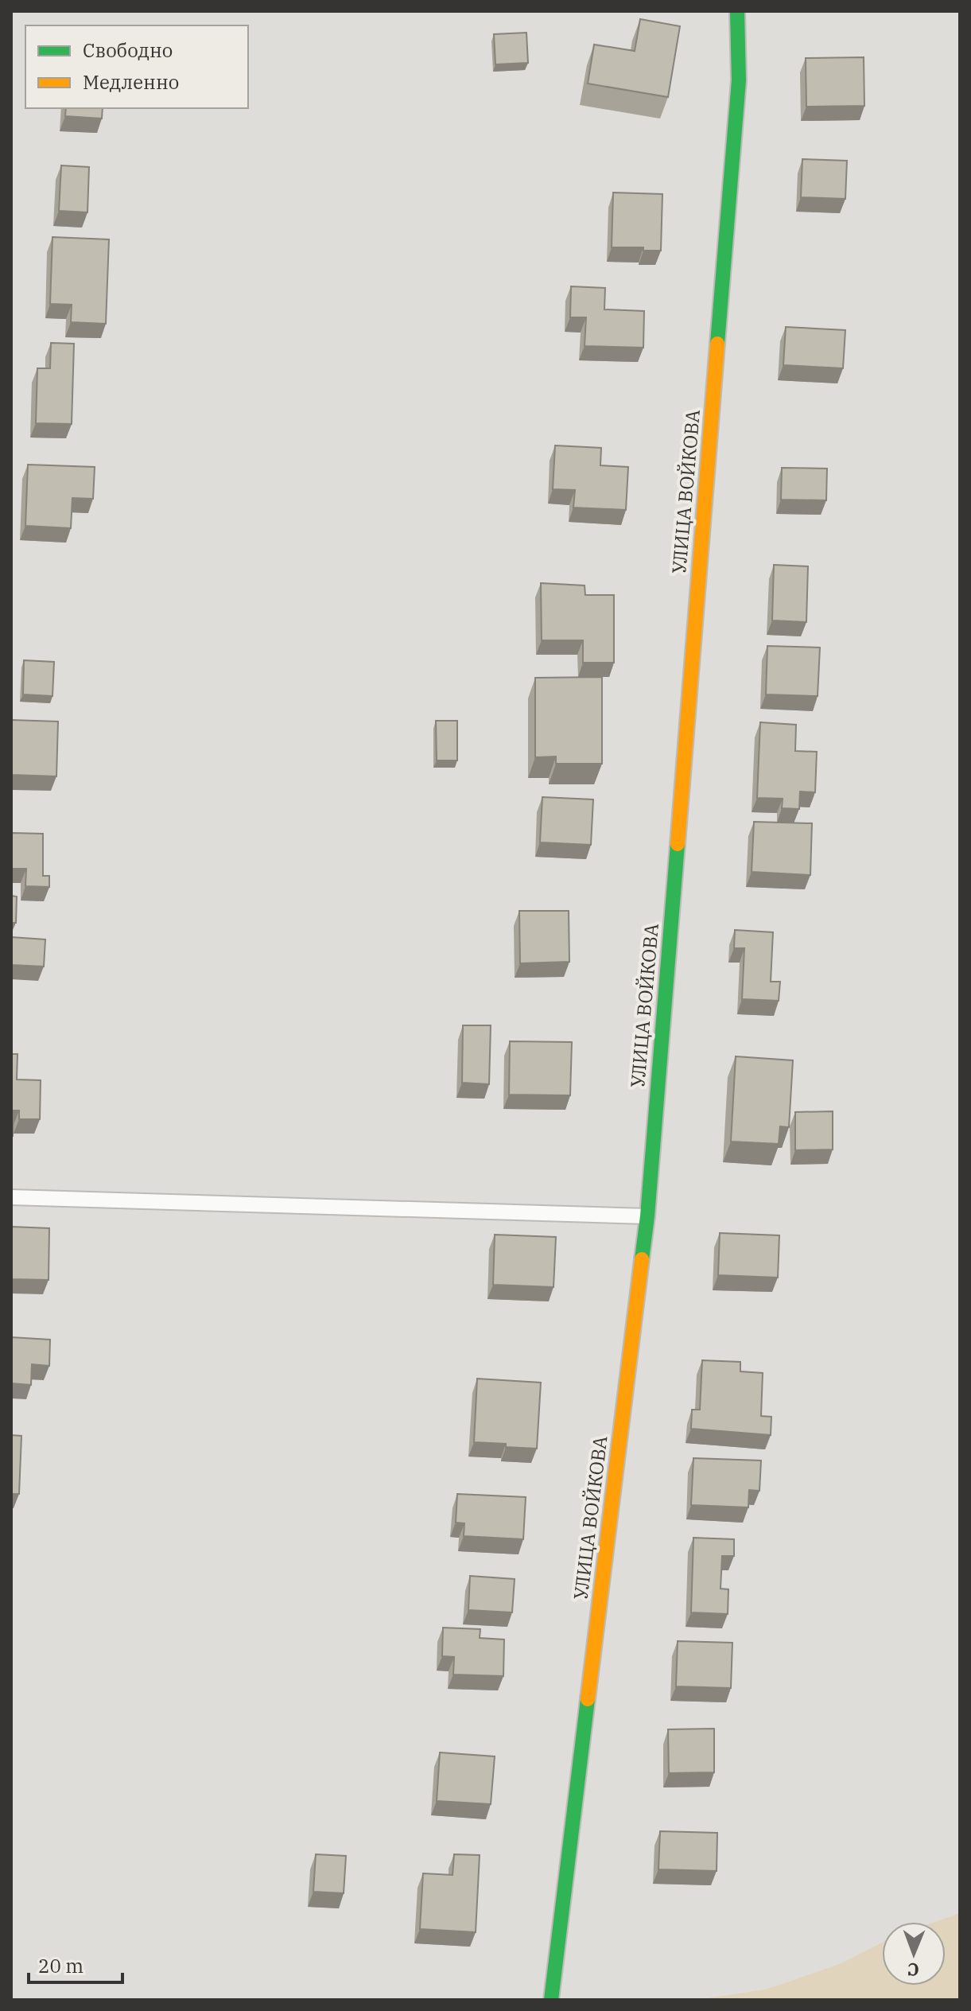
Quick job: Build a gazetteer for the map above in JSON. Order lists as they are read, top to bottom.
{
  "streets": {
    "street": ["УЛИЦА ВОЙКОВА"]
  },
  "legend": ["Свободно", "Медленно"],
  "scale_bar": "20 m",
  "north": "bottom"
}
